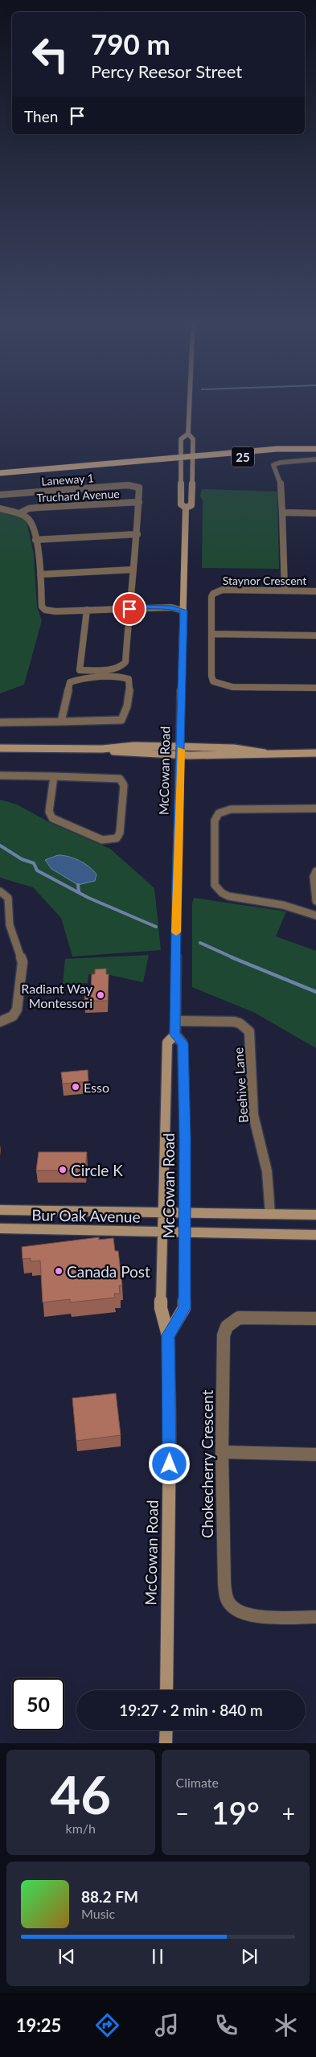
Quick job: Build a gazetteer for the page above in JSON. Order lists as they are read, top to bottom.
{
  "streets": {
    "main road": ["25", "McCowan Road", "Bur Oak Avenue"],
    "street": [
      "Laneway 1",
      "Truchard Avenue",
      "Staynor Crescent",
      "Beehive Lane",
      "Chokecherry Crescent"
    ]
  },
  "crossings": [
    ["25", "McCowan Road"],
    ["Laneway 1", "Truchard Avenue"],
    ["McCowan Road", "Beehive Lane"],
    ["McCowan Road", "Bur Oak Avenue"],
    ["Beehive Lane", "Bur Oak Avenue"]
  ],
  "places": [
    "Radiant Way Montessori",
    "Esso",
    "Circle K",
    "Canada Post"
  ],
  "page": {
    "turn": ["790 m", "Percy Reesor Street"],
    "then": "Then",
    "limit": "50",
    "trip": "19:27 · 2 min · 840 m",
    "tile": [
      ["46", "km/h"],
      "Climate"
    ],
    "heat": ["−", "19°", "+"],
    "song": ["88.2 FM", "Music"],
    "tabs": "19:25"
  }
}
